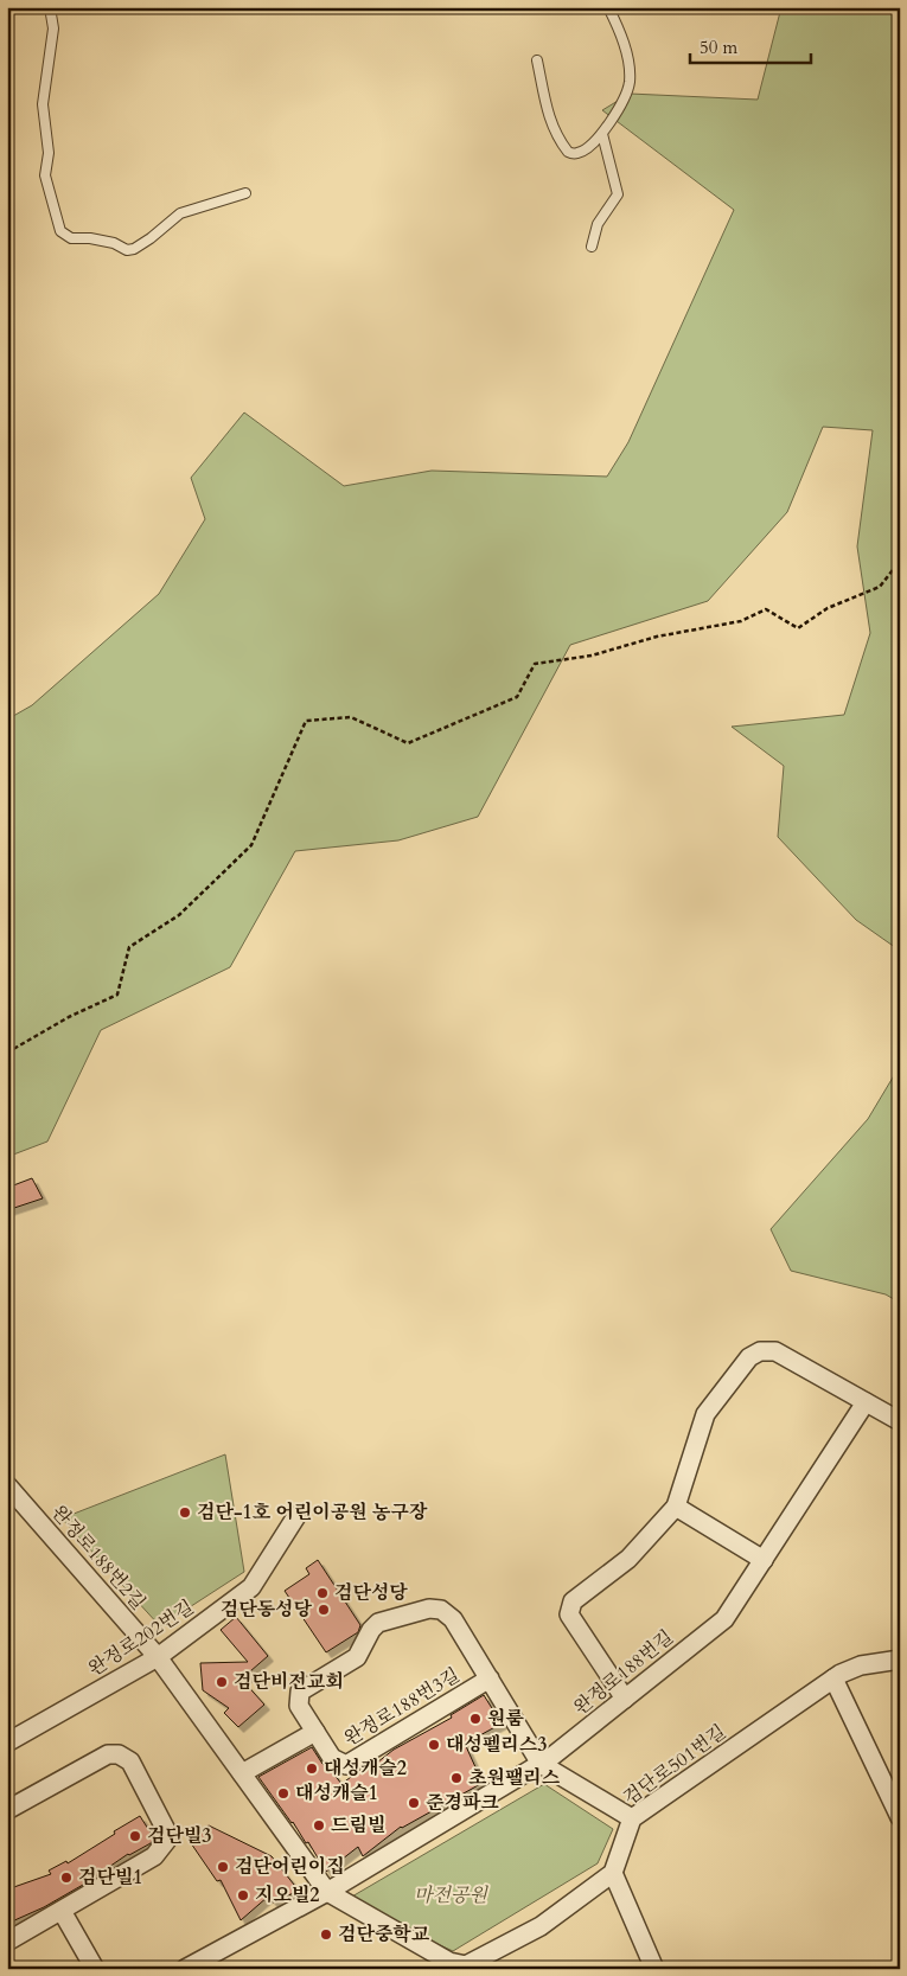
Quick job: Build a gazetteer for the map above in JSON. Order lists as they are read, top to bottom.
{
  "streets": {
    "street": [
      "완정로188번2길",
      "완정로202번길",
      "완정로188번길",
      "완정로188번3길",
      "검단로501번길"
    ]
  },
  "crossings": [
    ["완정로188번2길", "완정로202번길"],
    ["완정로188번길", "완정로188번3길"]
  ],
  "parks": ["마전공원"],
  "places": [
    "검단-1호 어린이공원 농구장",
    "검단성당",
    "검단동성당",
    "검단비전교회",
    "원룸",
    "대성펠리스3",
    "대성캐슬2",
    "초원팰리스",
    "대성캐슬1",
    "준경파크",
    "드림빌",
    "검단빌3",
    "검단어린이집",
    "검단빌1",
    "지오빌2",
    "검단중학교"
  ],
  "scale_bar": "50 m"
}
